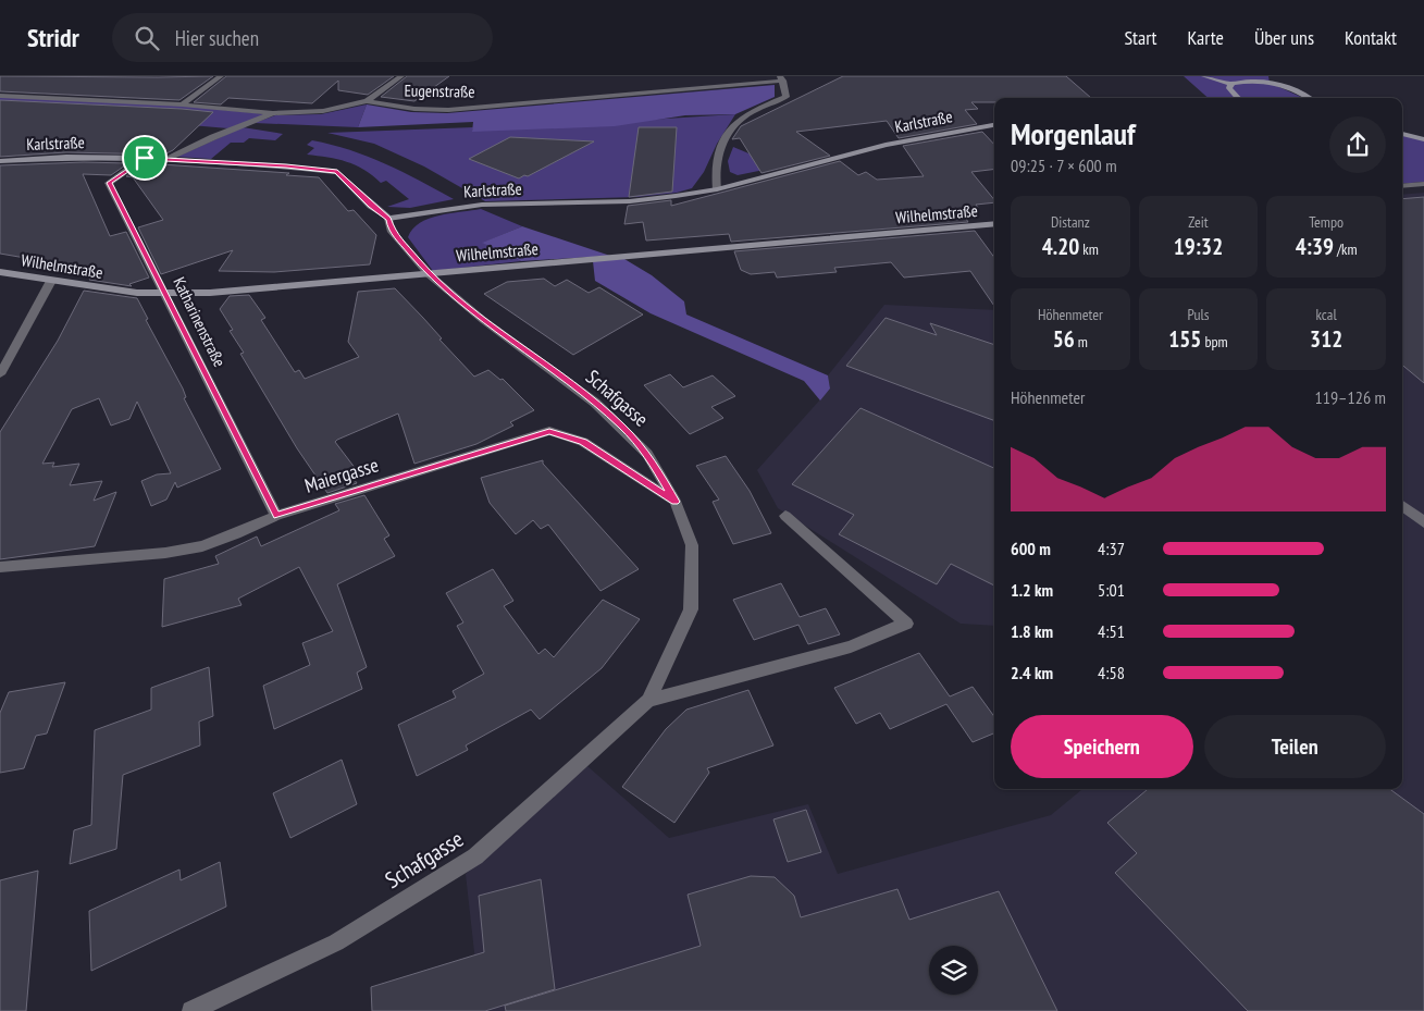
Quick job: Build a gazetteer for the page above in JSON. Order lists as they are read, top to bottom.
{
  "streets": {
    "street": [
      "Eugenstraße",
      "Karlstraße",
      "Wilhelmstraße",
      "Katharinenstraße",
      "Schafgasse",
      "Maiergasse"
    ]
  },
  "crossings": [
    ["Karlstraße", "Katharinenstraße"],
    ["Karlstraße", "Schafgasse"],
    ["Wilhelmstraße", "Katharinenstraße"],
    ["Wilhelmstraße", "Schafgasse"],
    ["Katharinenstraße", "Maiergasse"],
    ["Schafgasse", "Maiergasse"]
  ],
  "page": {
    "header": "Stridr",
    "search": "Hier suchen",
    "nav": [
      "Start",
      "Karte",
      "Über uns",
      "Kontakt"
    ],
    "heading": ["Morgenlauf", "09:25 · 7 × 600 m"],
    "stats": [
      ["Distanz", "4.20 km"],
      ["Zeit", "19:32"],
      ["Tempo", "4:39 /km"],
      ["Höhenmeter", "56 m"],
      ["Puls", "155 bpm"],
      ["kcal", "312"]
    ],
    "chart": ["Höhenmeter", "119–126 m"],
    "list": [
      {
        "name": "600 m",
        "note": "4:37"
      },
      {
        "name": "1.2 km",
        "note": "5:01"
      },
      {
        "name": "1.8 km",
        "note": "4:51"
      },
      {
        "name": "2.4 km",
        "note": "4:58"
      }
    ],
    "buttons": ["Speichern", "Teilen"]
  }
}
